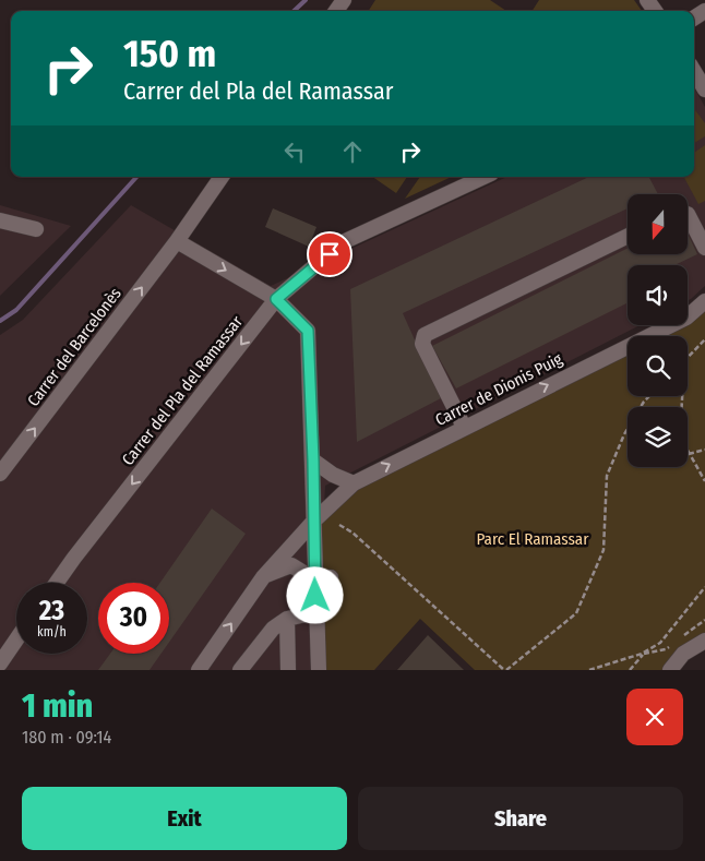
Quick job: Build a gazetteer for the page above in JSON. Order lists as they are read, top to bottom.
{
  "streets": {
    "street": ["Carrer del Barcelonès", "Carrer de Dionis Puig", "Carrer del Pla del Ramassar"]
  },
  "one_way": ["Carrer del Barcelonès", "Carrer de Dionis Puig", "Carrer del Pla del Ramassar"],
  "parks": ["Parc El Ramassar"],
  "north": "bottom",
  "page": {
    "turn": ["150 m", "Carrer del Pla del Ramassar"],
    "speed": "23 km/h",
    "limit": "30",
    "heading": ["1 min", "180 m · 09:14"],
    "buttons": ["Exit", "Share"]
  }
}
